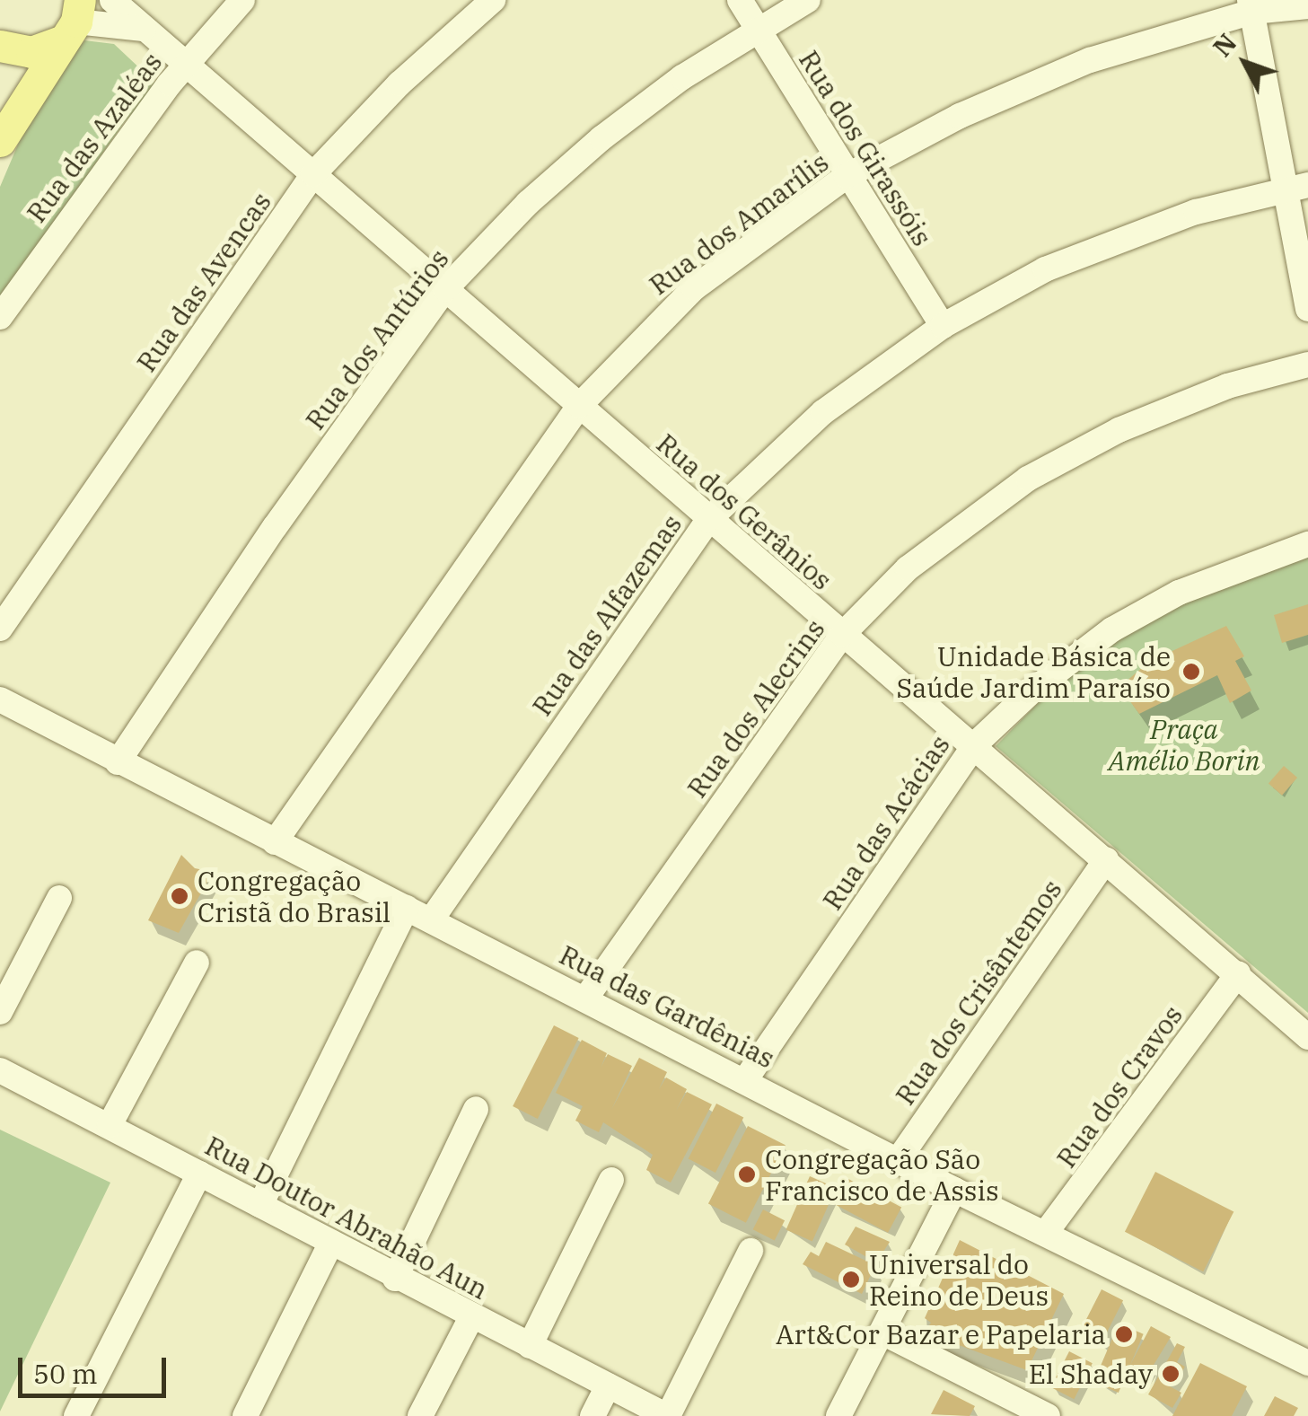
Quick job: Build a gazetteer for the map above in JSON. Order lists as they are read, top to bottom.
{
  "streets": {
    "street": [
      "Rua das Azaléas",
      "Rua dos Girassóis",
      "Rua dos Amarílis",
      "Rua das Avencas",
      "Rua dos Antúrios",
      "Rua dos Gerânios",
      "Rua das Alfazemas",
      "Rua dos Alecrins",
      "Rua das Acácias",
      "Rua dos Crisântemos",
      "Rua das Gardênias",
      "Rua dos Cravos",
      "Rua Doutor Abrahão Aun"
    ]
  },
  "crossings": [
    ["Rua das Azaléas", "Rua dos Gerânios"],
    ["Rua dos Girassóis", "Rua dos Amarílis"],
    ["Rua dos Girassóis", "Rua dos Antúrios"],
    ["Rua dos Girassóis", "Rua das Alfazemas"],
    ["Rua dos Amarílis", "Rua dos Gerânios"],
    ["Rua dos Amarílis", "Rua das Gardênias"],
    ["Rua das Avencas", "Rua dos Gerânios"],
    ["Rua dos Antúrios", "Rua dos Gerânios"],
    ["Rua dos Antúrios", "Rua das Gardênias"],
    ["Rua dos Gerânios", "Rua das Alfazemas"],
    ["Rua dos Gerânios", "Rua dos Alecrins"],
    ["Rua dos Gerânios", "Rua das Acácias"],
    ["Rua dos Gerânios", "Rua dos Crisântemos"],
    ["Rua dos Gerânios", "Rua dos Cravos"],
    ["Rua das Alfazemas", "Rua das Gardênias"],
    ["Rua dos Alecrins", "Rua das Gardênias"],
    ["Rua das Acácias", "Rua das Gardênias"],
    ["Rua dos Crisântemos", "Rua das Gardênias"],
    ["Rua das Gardênias", "Rua dos Cravos"]
  ],
  "parks": ["Praça Amélio Borin"],
  "places": [
    "Unidade Básica de Saúde Jardim Paraíso",
    "Congregação Cristã do Brasil",
    "Congregação São Francisco de Assis",
    "Universal do Reino de Deus",
    "Art&Cor Bazar e Papelaria",
    "El Shaday"
  ],
  "scale_bar": "50 m",
  "north": "top left"
}
